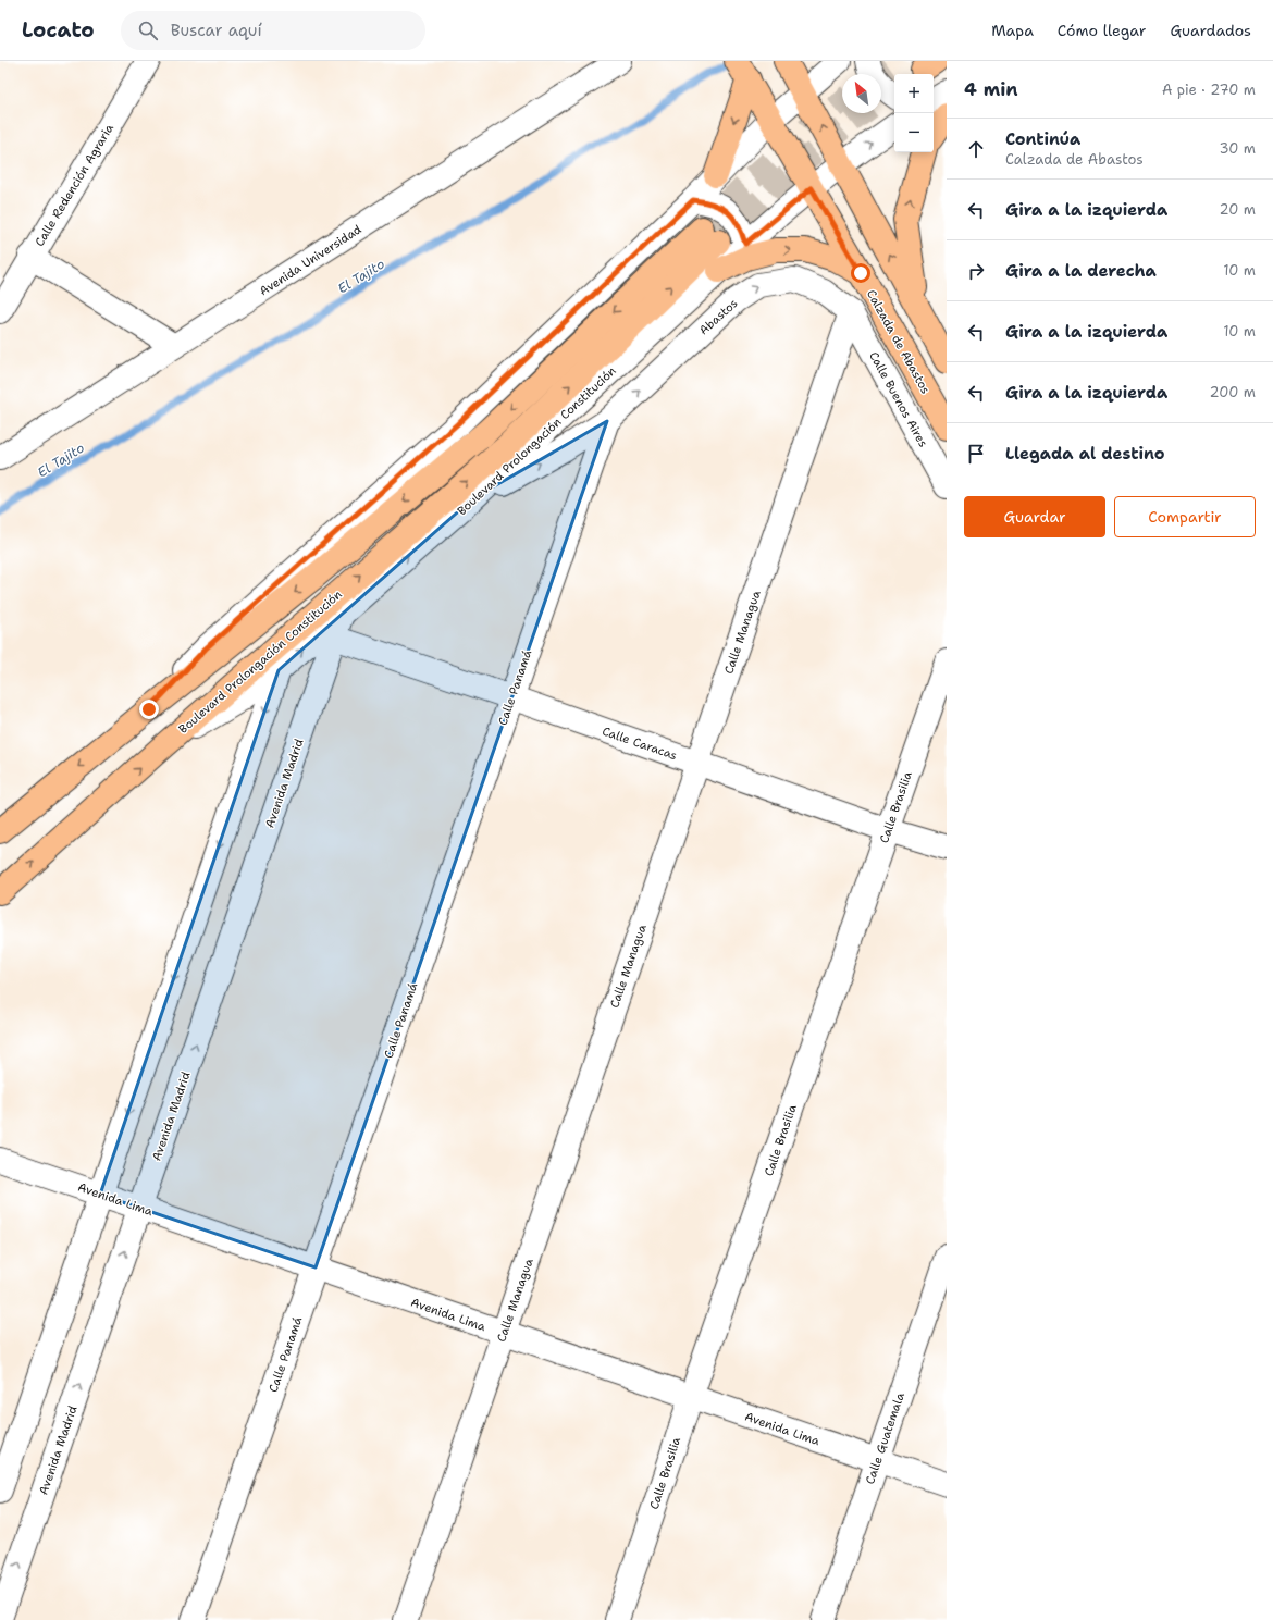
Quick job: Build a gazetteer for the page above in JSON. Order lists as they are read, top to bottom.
{
  "streets": {
    "main road": ["Calzada de Abastos", "Boulevard Prolongación Constitución"],
    "street": [
      "Calle Redención Agraria",
      "Avenida Universidad",
      "Abastos",
      "Calle Buenos Aires",
      "Calle Managua",
      "Calle Panamá",
      "Calle Caracas",
      "Avenida Madrid",
      "Calle Brasilia",
      "Avenida Lima",
      "Calle Guatemala"
    ]
  },
  "crossings": [
    ["Abastos", "Calle Buenos Aires"],
    ["Abastos", "Boulevard Prolongación Constitución"],
    ["Abastos", "Calle Managua"],
    ["Abastos", "Calle Panamá"],
    ["Calzada de Abastos", "Boulevard Prolongación Constitución"],
    ["Calle Buenos Aires", "Calle Managua"],
    ["Boulevard Prolongación Constitución", "Avenida Madrid"],
    ["Calle Managua", "Calle Caracas"],
    ["Calle Managua", "Avenida Lima"],
    ["Calle Panamá", "Calle Caracas"],
    ["Calle Panamá", "Avenida Lima"],
    ["Calle Caracas", "Avenida Madrid"],
    ["Calle Caracas", "Calle Brasilia"],
    ["Avenida Madrid", "Avenida Lima"],
    ["Calle Brasilia", "Avenida Lima"],
    ["Avenida Lima", "Calle Guatemala"]
  ],
  "one_way": ["Abastos"],
  "water": ["El Tajito"],
  "north": "top left",
  "page": {
    "header": "Locato",
    "search": "Buscar aquí",
    "nav": ["Mapa", "Cómo llegar", "Guardados"],
    "heading": ["4 min", "A pie · 270 m"],
    "map_buttons": ["+", "−"],
    "list": [
      ["Continúa", "Calzada de Abastos", "30 m"],
      ["Gira a la izquierda", "20 m"],
      ["Gira a la derecha", "10 m"],
      ["Gira a la izquierda", "10 m"],
      ["Gira a la izquierda", "200 m"],
      "Llegada al destino"
    ],
    "buttons": ["Guardar", "Compartir"]
  }
}
